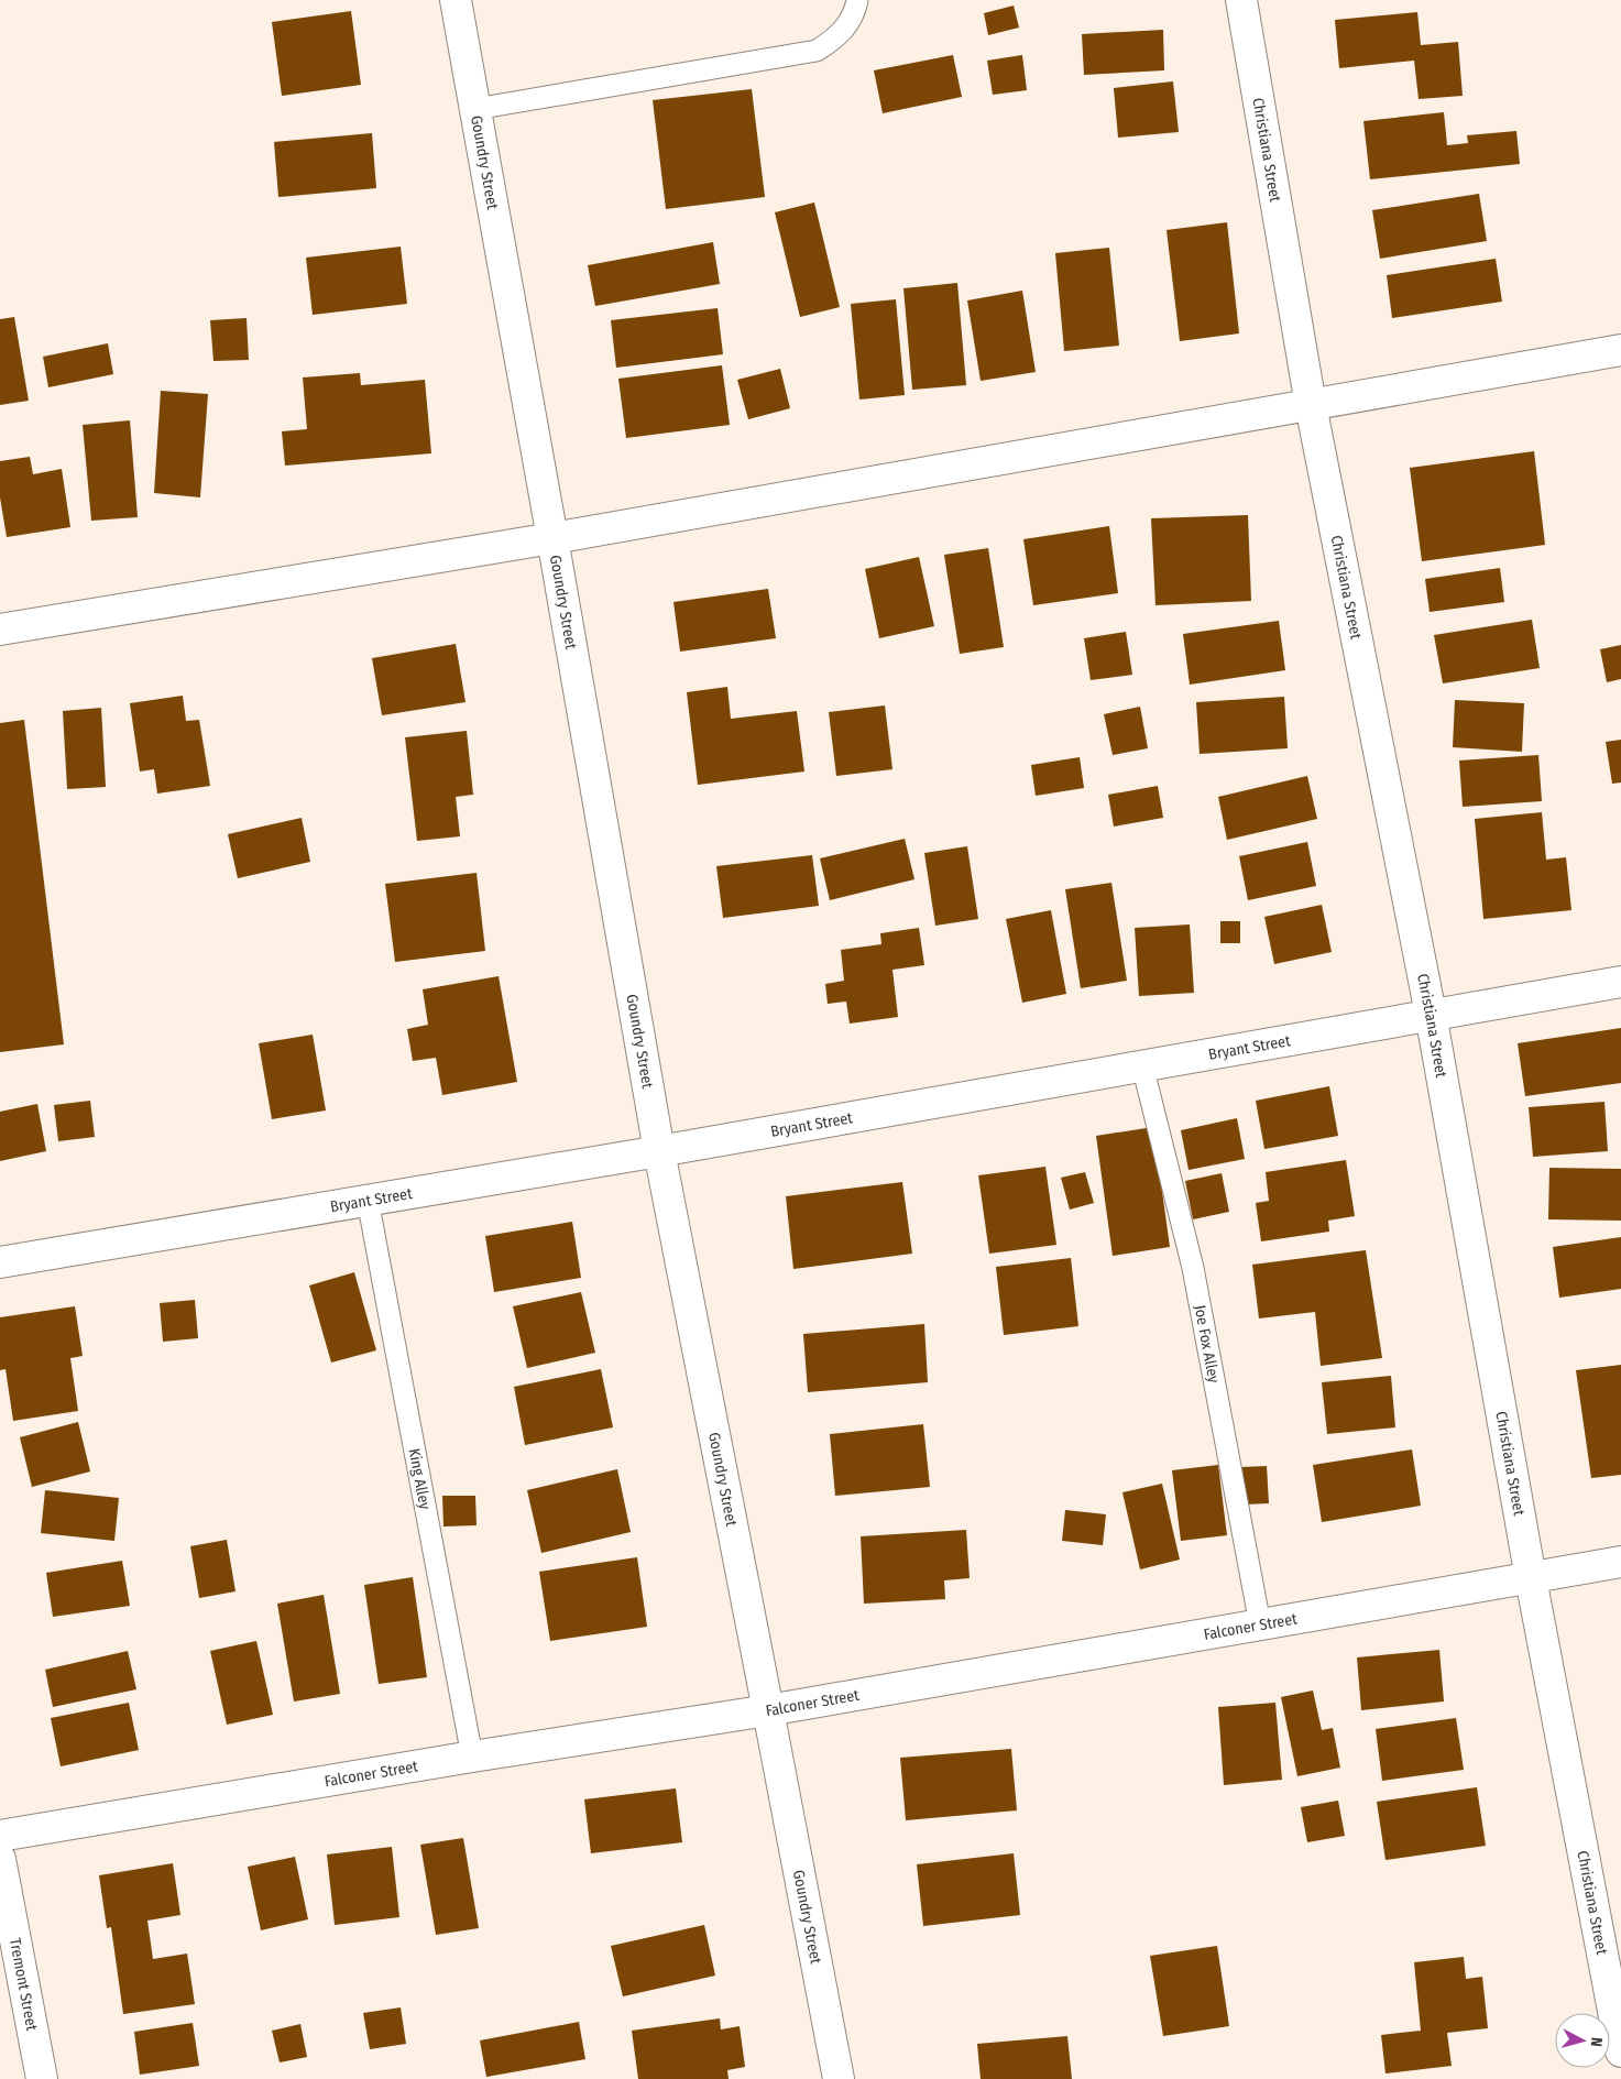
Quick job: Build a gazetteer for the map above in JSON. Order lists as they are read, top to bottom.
{
  "streets": {
    "street": [
      "Christiana Street",
      "Goundry Street",
      "Bryant Street",
      "Falconer Street",
      "Tremont Street"
    ],
    "lane": ["Joe Fox Alley", "King Alley"]
  },
  "crossings": [
    ["Christiana Street", "Bryant Street"],
    ["Christiana Street", "Falconer Street"],
    ["Goundry Street", "Bryant Street"],
    ["Goundry Street", "Falconer Street"],
    ["Bryant Street", "Joe Fox Alley"],
    ["Bryant Street", "King Alley"],
    ["Joe Fox Alley", "Falconer Street"],
    ["King Alley", "Falconer Street"]
  ],
  "north": "right"
}
